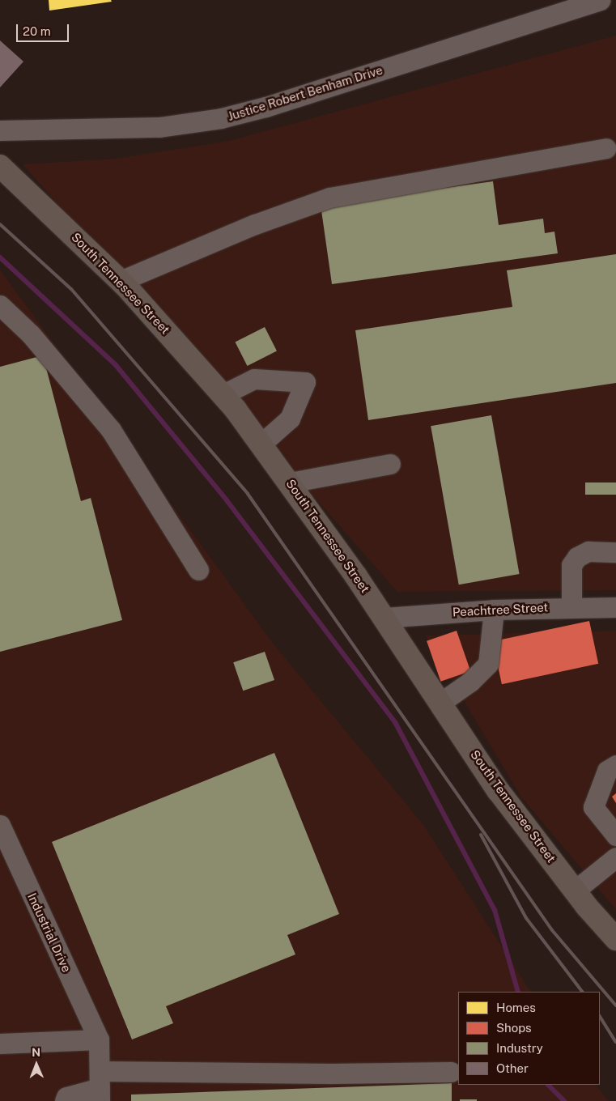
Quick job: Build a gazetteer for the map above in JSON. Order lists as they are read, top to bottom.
{
  "streets": {
    "main road": ["South Tennessee Street"],
    "street": ["Justice Robert Benham Drive", "Peachtree Street", "Industrial Drive"]
  },
  "crossings": [
    ["South Tennessee Street", "Peachtree Street"]
  ],
  "legend": [
    "Homes",
    "Shops",
    "Industry",
    "Other"
  ],
  "scale_bar": "20 m",
  "north": "top"
}
